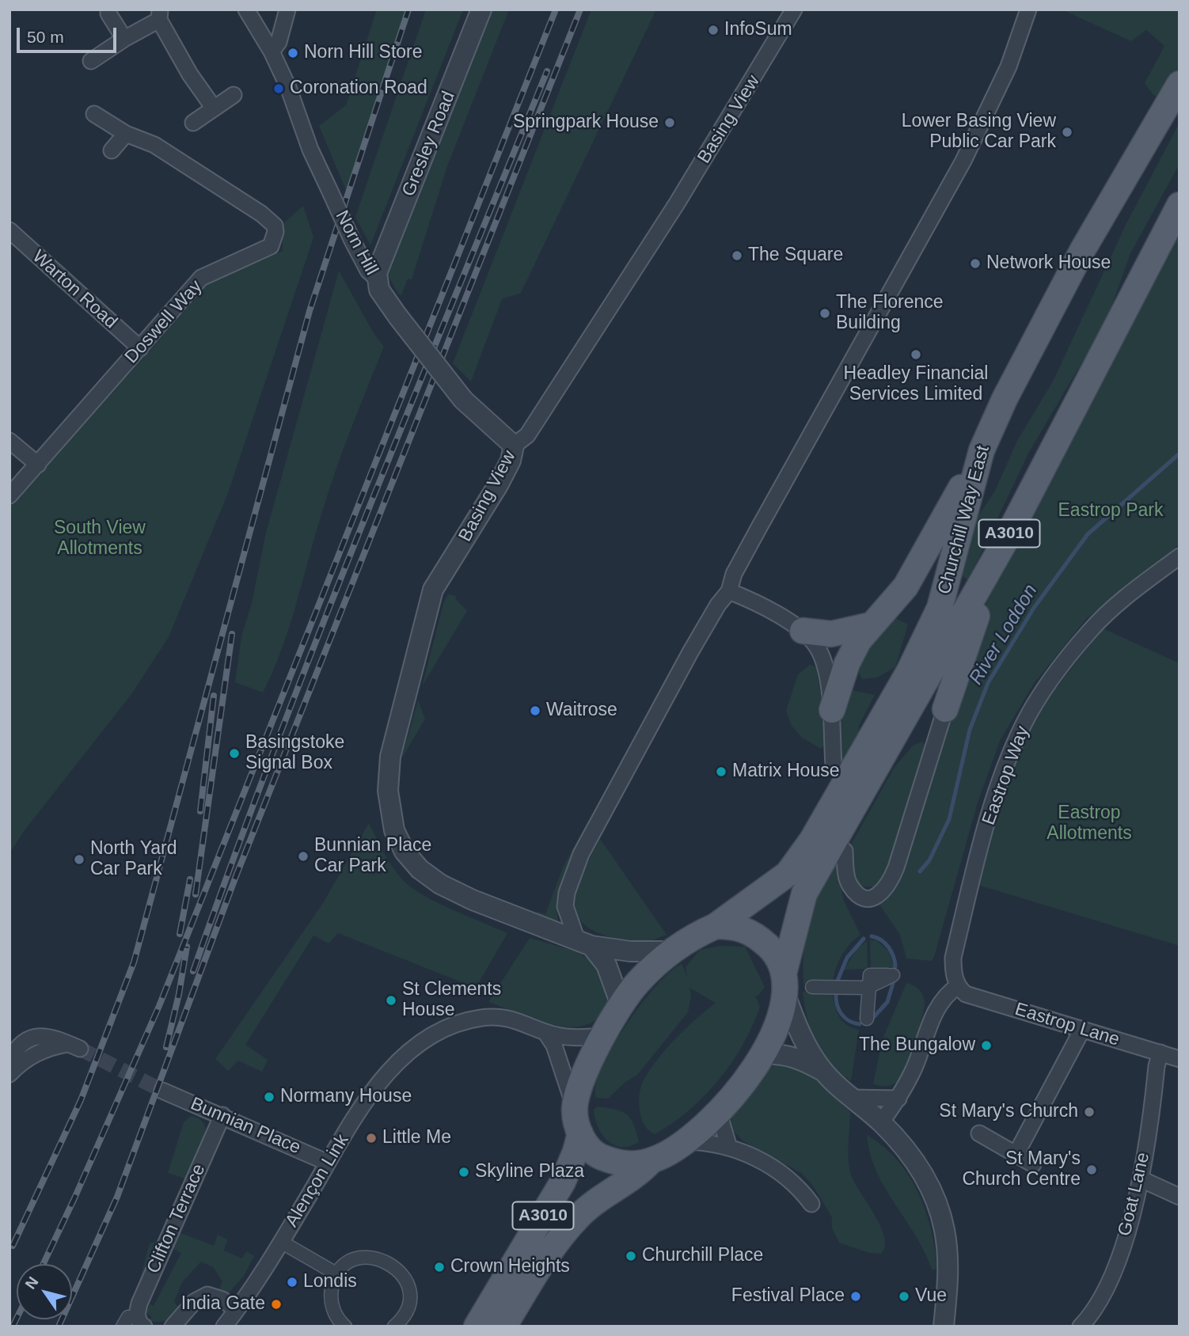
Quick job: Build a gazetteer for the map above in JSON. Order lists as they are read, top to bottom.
{
  "streets": {
    "main road": ["Churchill Way East", "A3010"],
    "street": [
      "Basing View",
      "Gresley Road",
      "Norn Hill",
      "Warton Road",
      "Doswell Way",
      "Eastrop Way",
      "Eastrop Lane",
      "Bunnian Place",
      "Alençon Link",
      "Goat Lane",
      "Clifton Terrace"
    ]
  },
  "crossings": [
    ["Basing View", "Norn Hill"],
    ["Basing View", "Churchill Way East"],
    ["Gresley Road", "Norn Hill"],
    ["Warton Road", "Doswell Way"],
    ["Churchill Way East", "Alençon Link"],
    ["Eastrop Way", "Eastrop Lane"],
    ["Eastrop Lane", "Goat Lane"],
    ["Bunnian Place", "Alençon Link"],
    ["Bunnian Place", "Clifton Terrace"]
  ],
  "water": ["River Loddon"],
  "parks": ["Eastrop Park", "South View Allotments", "Eastrop Allotments"],
  "places": [
    "InfoSum",
    "Norn Hill Store",
    "Coronation Road",
    "Springpark House",
    "Lower Basing View Public Car Park",
    "The Square",
    "Network House",
    "The Florence Building",
    "Headley Financial Services Limited",
    "Waitrose",
    "Basingstoke Signal Box",
    "Matrix House",
    "Bunnian Place Car Park",
    "North Yard Car Park",
    "St Clements House",
    "The Bungalow",
    "Normany House",
    "St Mary's Church",
    "Little Me",
    "St Mary's Church Centre",
    "Skyline Plaza",
    "Churchill Place",
    "Crown Heights",
    "Londis",
    "Festival Place",
    "Vue",
    "India Gate"
  ],
  "scale_bar": "50 m",
  "north": "top left"
}
